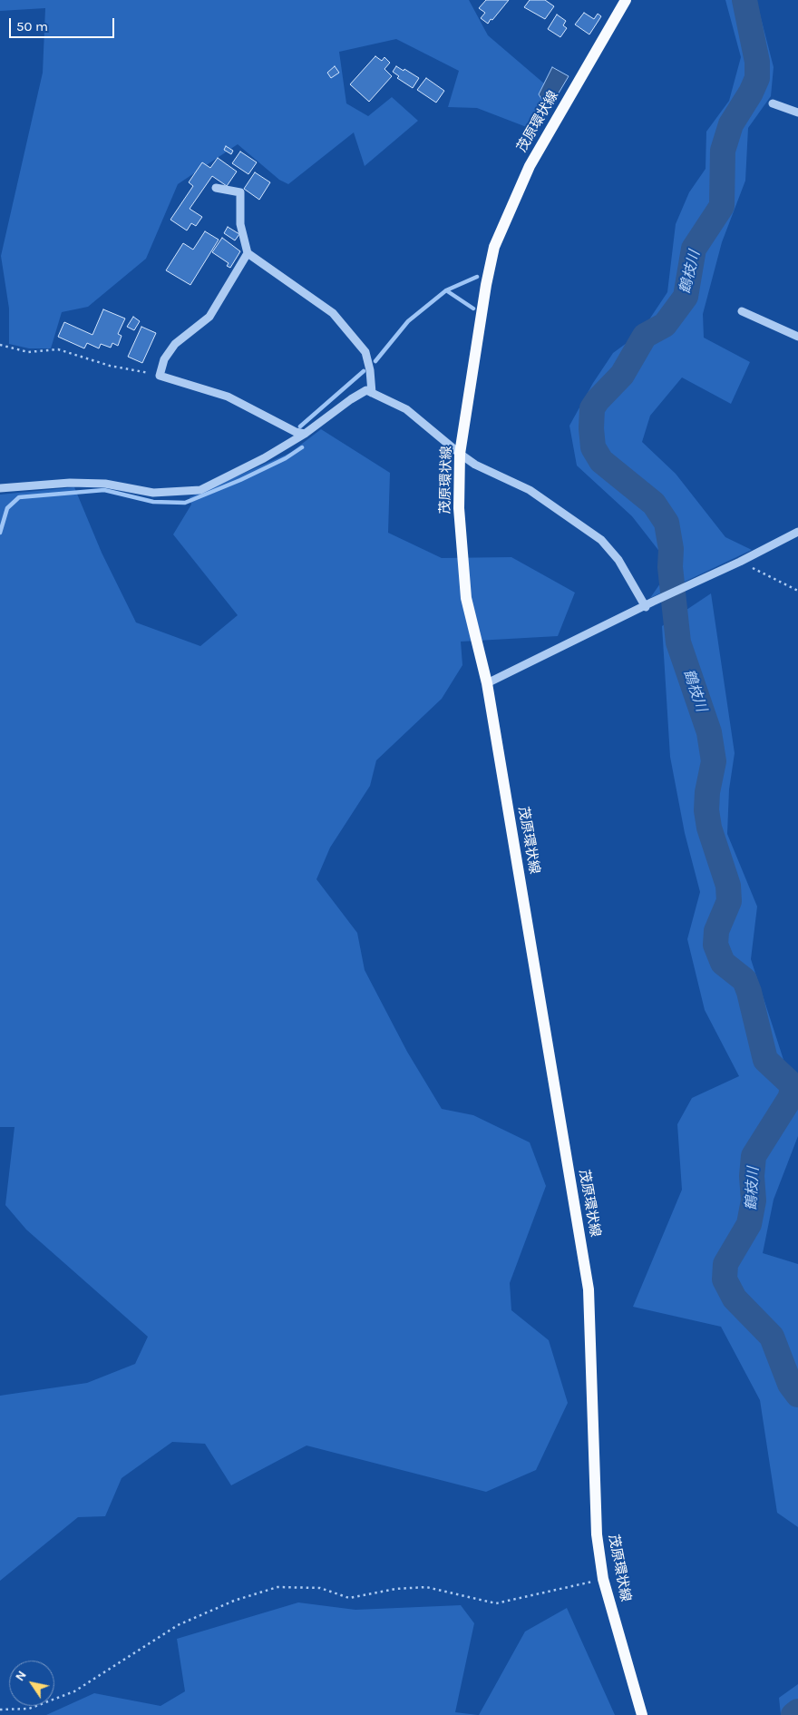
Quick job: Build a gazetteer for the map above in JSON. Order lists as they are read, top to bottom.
{
  "streets": {
    "main road": ["茂原環状線"]
  },
  "water": ["鶴枝川"],
  "scale_bar": "50 m",
  "north": "top left"
}
